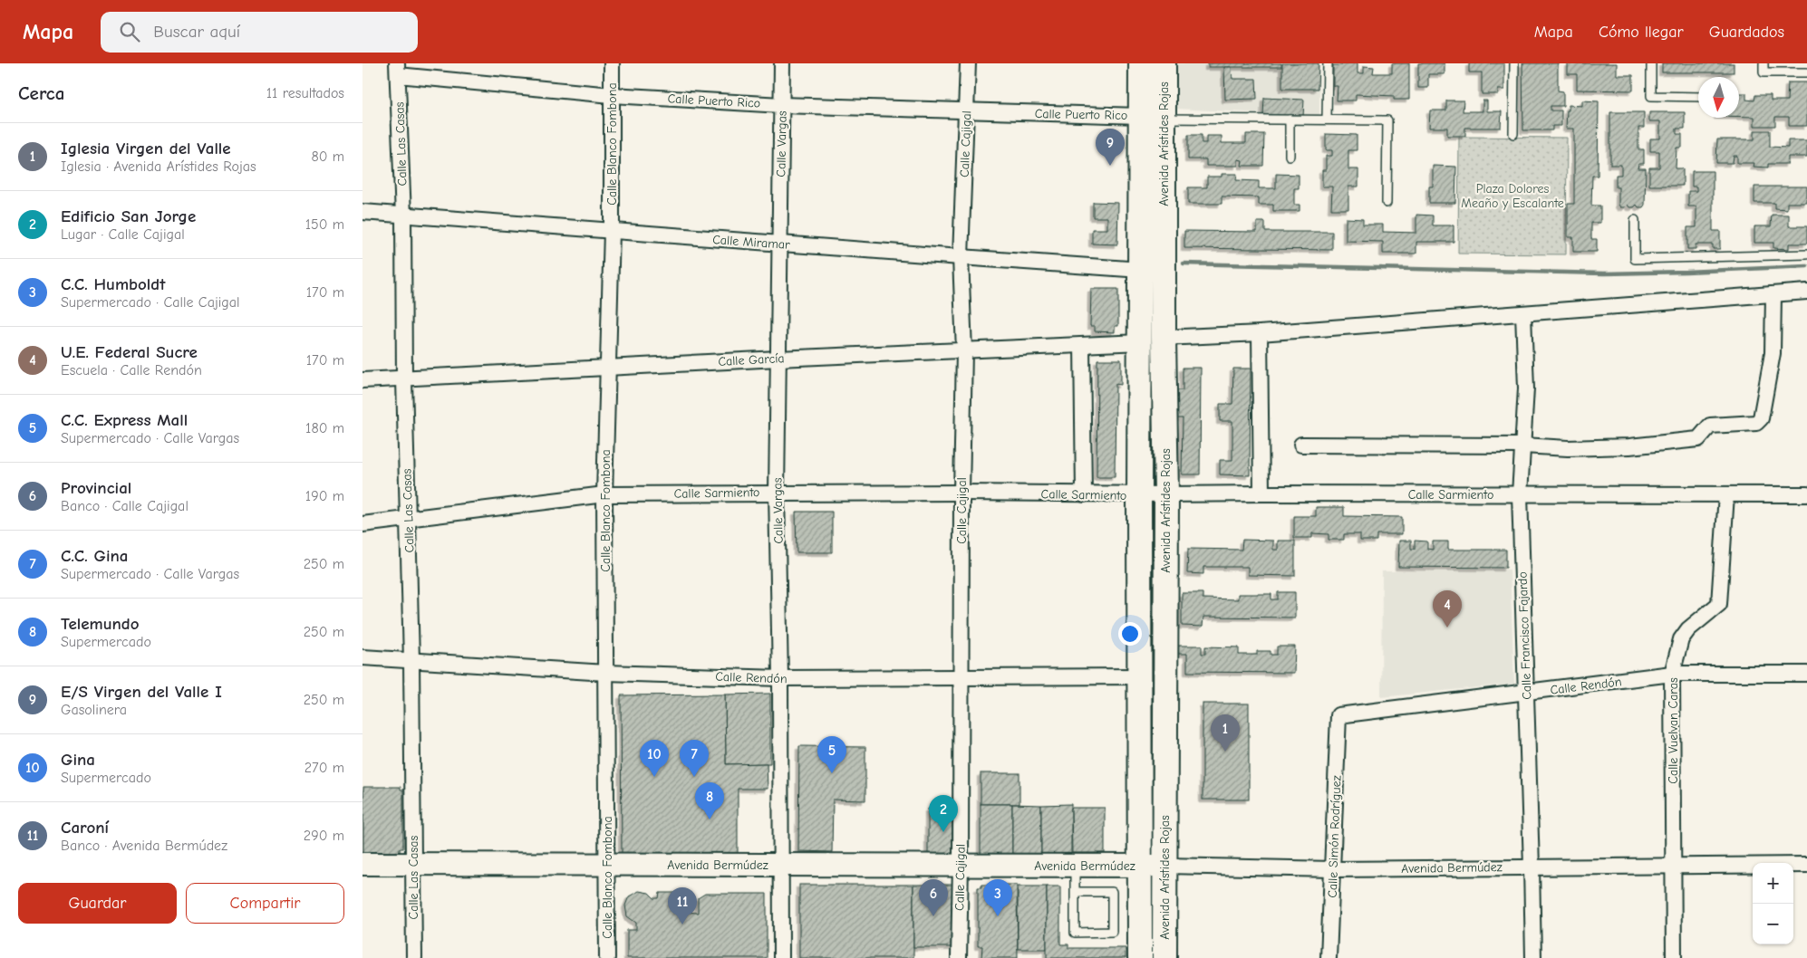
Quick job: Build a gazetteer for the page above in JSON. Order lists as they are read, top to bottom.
{
  "streets": {
    "main road": ["Avenida Arístides Rojas"],
    "street": [
      "Calle Puerto Rico",
      "Calle Las Casas",
      "Calle Blanco Fombona",
      "Calle Vargas",
      "Calle Cajigal",
      "Calle Miramar",
      "Calle García",
      "Calle Sarmiento",
      "Calle Francisco Fajardo",
      "Calle Rendón",
      "Calle Vuelvan Caras",
      "Calle Simón Rodríguez",
      "Avenida Bermúdez"
    ]
  },
  "crossings": [
    ["Calle Puerto Rico", "Calle Las Casas"],
    ["Calle Puerto Rico", "Calle Blanco Fombona"],
    ["Calle Puerto Rico", "Calle Vargas"],
    ["Calle Puerto Rico", "Calle Cajigal"],
    ["Calle Puerto Rico", "Avenida Arístides Rojas"],
    ["Calle Las Casas", "Calle Miramar"],
    ["Calle Las Casas", "Calle García"],
    ["Calle Las Casas", "Calle Sarmiento"],
    ["Calle Las Casas", "Calle Rendón"],
    ["Calle Las Casas", "Avenida Bermúdez"],
    ["Calle Blanco Fombona", "Calle Miramar"],
    ["Calle Blanco Fombona", "Calle García"],
    ["Calle Blanco Fombona", "Calle Sarmiento"],
    ["Calle Blanco Fombona", "Calle Rendón"],
    ["Calle Blanco Fombona", "Avenida Bermúdez"],
    ["Calle Vargas", "Calle Miramar"],
    ["Calle Vargas", "Calle García"],
    ["Calle Vargas", "Calle Sarmiento"],
    ["Calle Vargas", "Calle Rendón"],
    ["Calle Vargas", "Avenida Bermúdez"],
    ["Calle Cajigal", "Calle Miramar"],
    ["Calle Cajigal", "Calle García"],
    ["Calle Cajigal", "Calle Sarmiento"],
    ["Calle Cajigal", "Calle Rendón"],
    ["Calle Cajigal", "Avenida Bermúdez"],
    ["Avenida Arístides Rojas", "Calle Miramar"],
    ["Avenida Arístides Rojas", "Calle García"],
    ["Avenida Arístides Rojas", "Calle Sarmiento"],
    ["Avenida Arístides Rojas", "Calle Rendón"],
    ["Avenida Arístides Rojas", "Avenida Bermúdez"],
    ["Calle Sarmiento", "Calle Francisco Fajardo"],
    ["Calle Sarmiento", "Calle Vuelvan Caras"],
    ["Calle Francisco Fajardo", "Calle Rendón"],
    ["Calle Francisco Fajardo", "Avenida Bermúdez"],
    ["Calle Rendón", "Calle Vuelvan Caras"],
    ["Calle Rendón", "Calle Simón Rodríguez"],
    ["Calle Vuelvan Caras", "Avenida Bermúdez"],
    ["Calle Simón Rodríguez", "Avenida Bermúdez"]
  ],
  "parks": ["Plaza Dolores Meaño y Escalante"],
  "north": "bottom",
  "page": {
    "header": "Mapa",
    "search": "Buscar aquí",
    "nav": ["Mapa", "Cómo llegar", "Guardados"],
    "heading": ["Cerca", "11 resultados"],
    "list": [
      {
        "mark": "1",
        "name": "Iglesia Virgen del Valle",
        "note": "Iglesia · Avenida Arístides Rojas",
        "value": "80 m"
      },
      {
        "mark": "2",
        "name": "Edificio San Jorge",
        "note": "Lugar · Calle Cajigal",
        "value": "150 m"
      },
      {
        "mark": "3",
        "name": "C.C. Humboldt",
        "note": "Supermercado · Calle Cajigal",
        "value": "170 m"
      },
      {
        "mark": "4",
        "name": "U.E. Federal Sucre",
        "note": "Escuela · Calle Rendón",
        "value": "170 m"
      },
      {
        "mark": "5",
        "name": "C.C. Express Mall",
        "note": "Supermercado · Calle Vargas",
        "value": "180 m"
      },
      {
        "mark": "6",
        "name": "Provincial",
        "note": "Banco · Calle Cajigal",
        "value": "190 m"
      },
      {
        "mark": "7",
        "name": "C.C. Gina",
        "note": "Supermercado · Calle Vargas",
        "value": "250 m"
      },
      {
        "mark": "8",
        "name": "Telemundo",
        "note": "Supermercado",
        "value": "250 m"
      },
      {
        "mark": "9",
        "name": "E/S Virgen del Valle I",
        "note": "Gasolinera",
        "value": "250 m"
      },
      {
        "mark": "10",
        "name": "Gina",
        "note": "Supermercado",
        "value": "270 m"
      },
      {
        "mark": "11",
        "name": "Caroní",
        "note": "Banco · Avenida Bermúdez",
        "value": "290 m"
      }
    ],
    "pins": [
      "9",
      "4",
      "1",
      "5",
      "7",
      "10",
      "8",
      "2",
      "3",
      "6",
      "11"
    ],
    "map_buttons": ["+", "−"],
    "buttons": ["Guardar", "Compartir"]
  }
}
